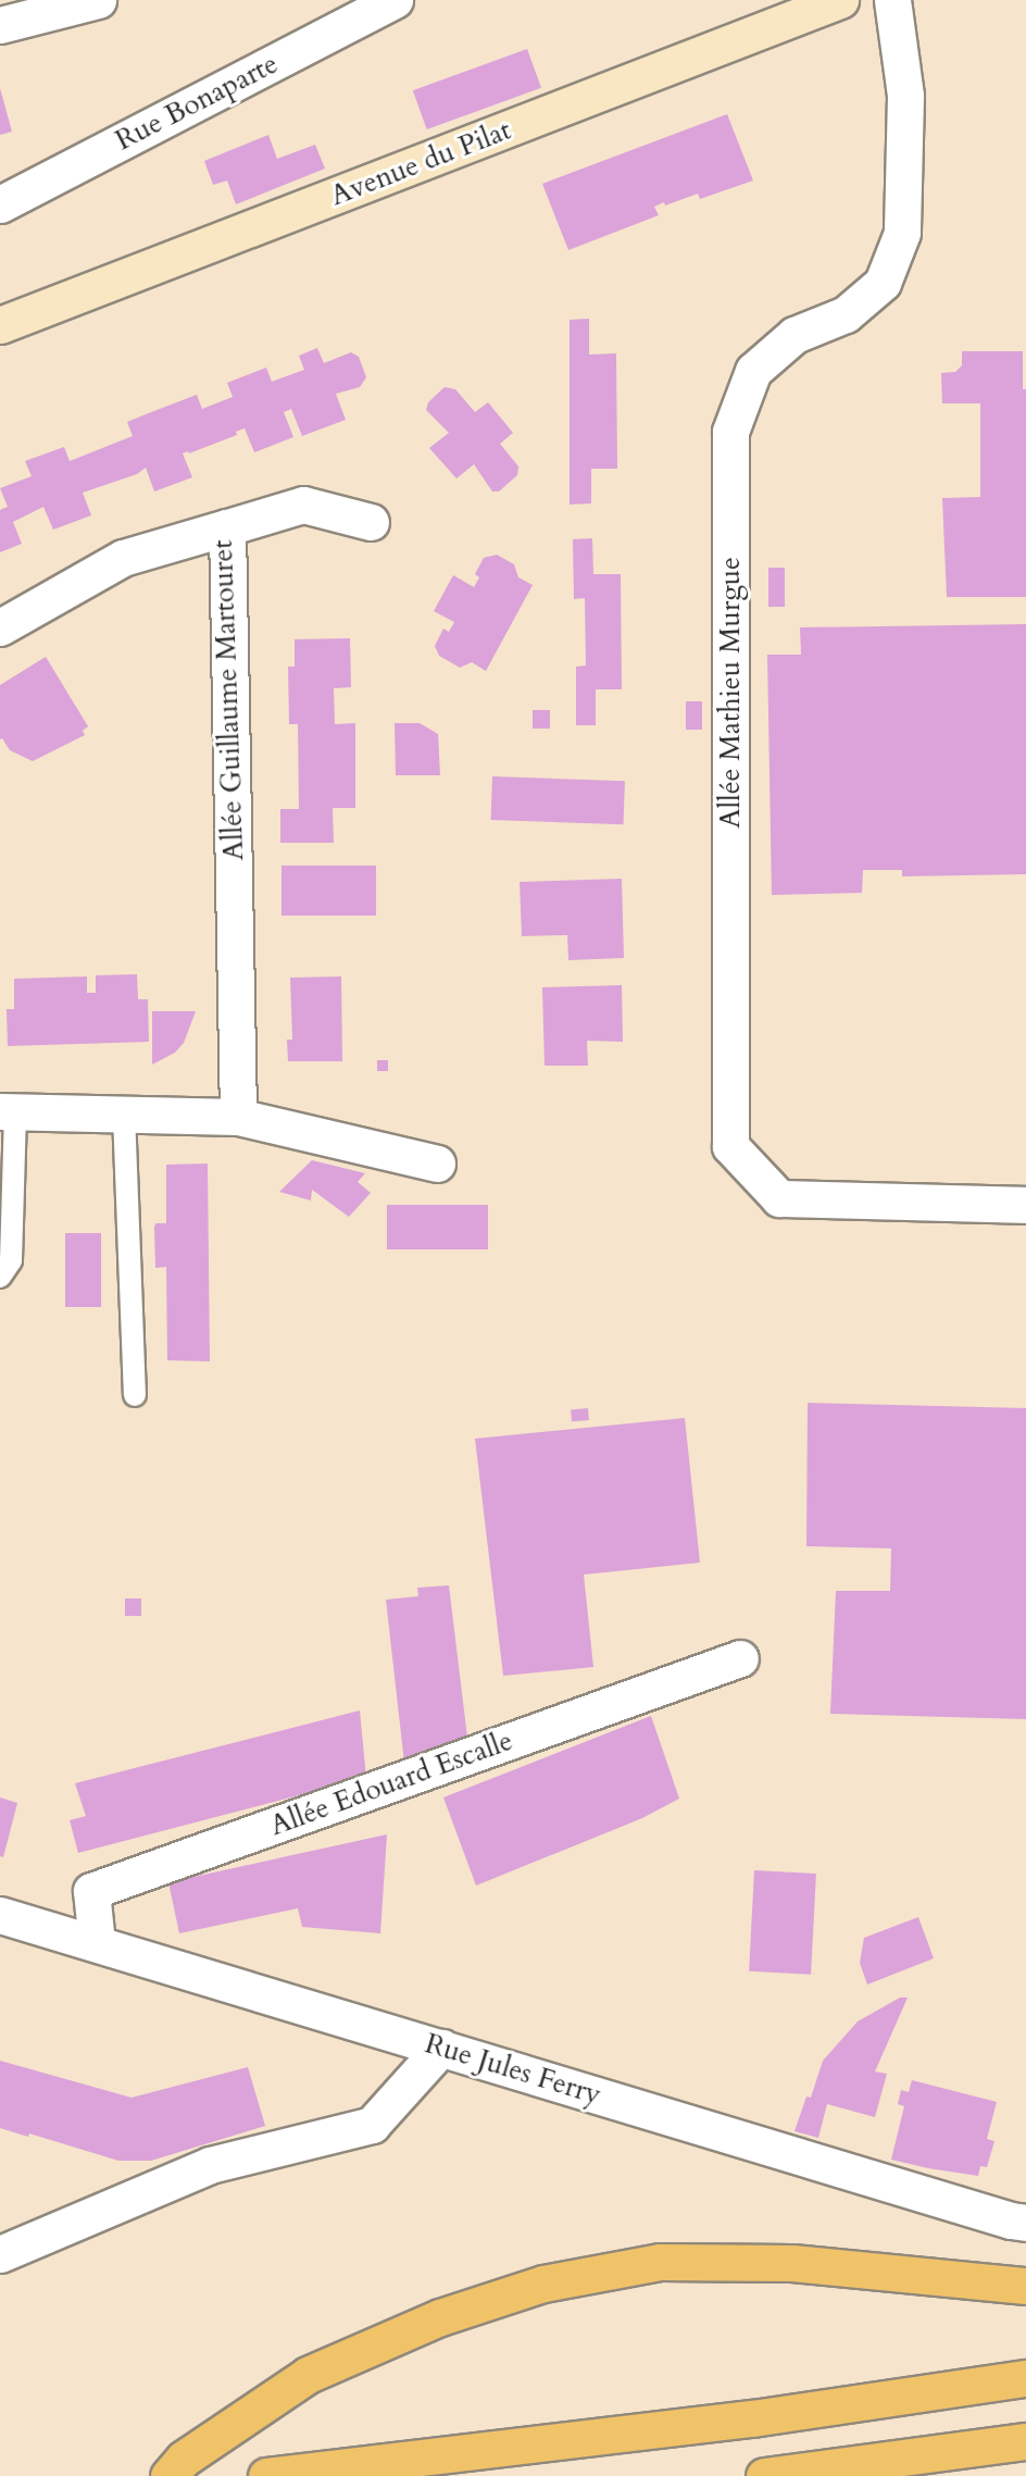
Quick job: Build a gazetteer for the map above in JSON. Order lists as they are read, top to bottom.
{
  "streets": {
    "main road": ["Avenue du Pilat"],
    "street": [
      "Rue Bonaparte",
      "Allée Mathieu Murgue",
      "Allée Guillaume Martouret",
      "Allée Edouard Escalle",
      "Rue Jules Ferry"
    ]
  },
  "crossings": [
    ["Allée Edouard Escalle", "Rue Jules Ferry"]
  ]
}
